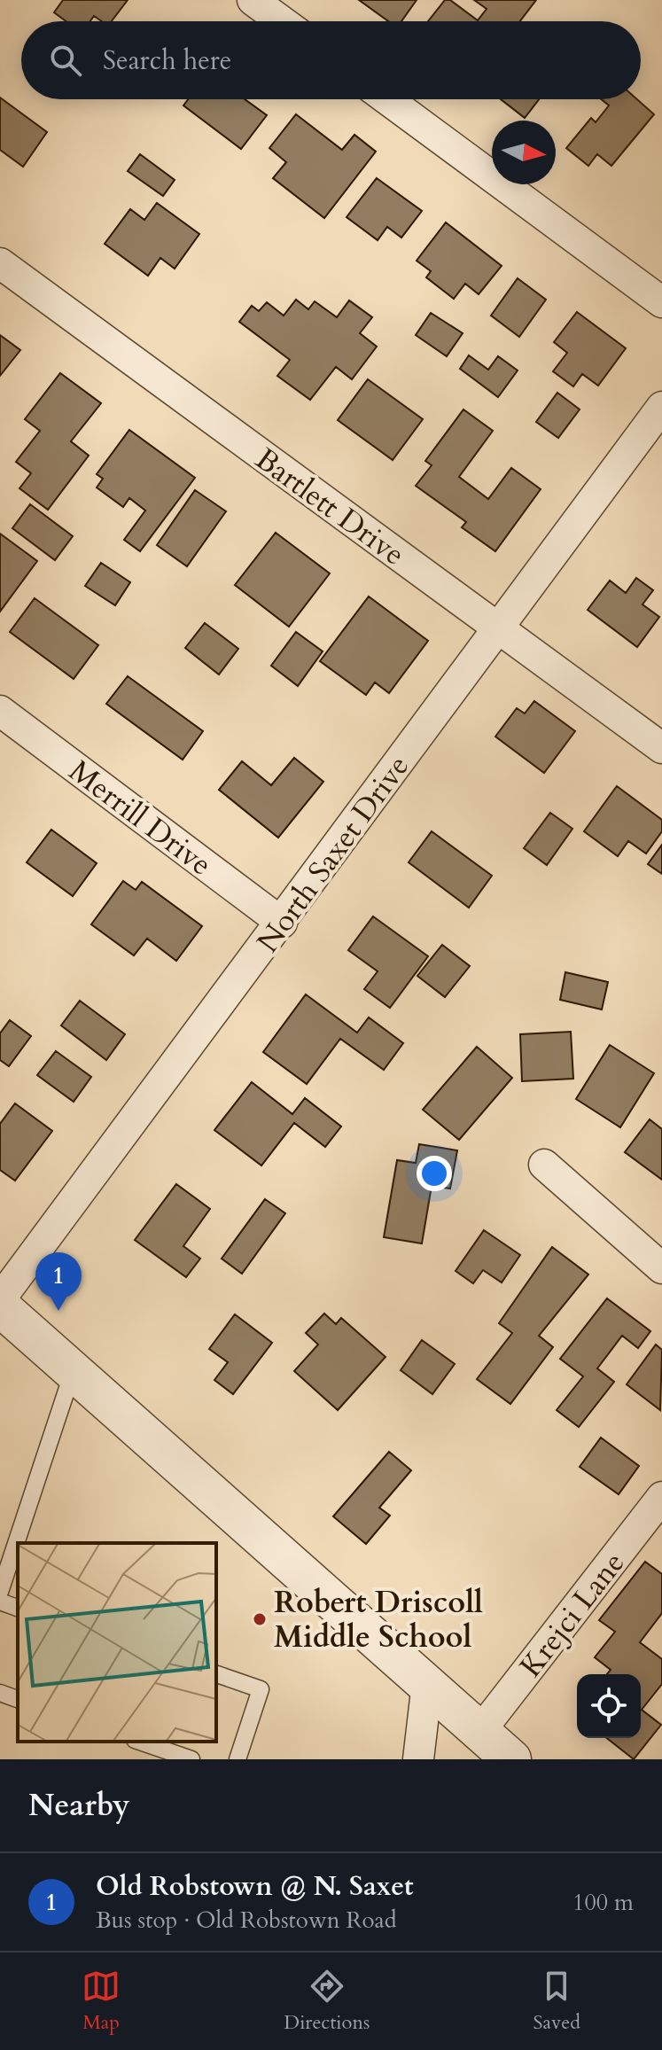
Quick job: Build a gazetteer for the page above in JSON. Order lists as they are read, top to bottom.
{
  "streets": {
    "street": [
      "Bartlett Drive",
      "Merrill Drive",
      "North Saxet Drive",
      "Krejci Lane"
    ]
  },
  "crossings": [
    ["Bartlett Drive", "North Saxet Drive"],
    ["Merrill Drive", "North Saxet Drive"]
  ],
  "places": ["Robert Driscoll Middle School"],
  "north": "right",
  "page": {
    "search": "Search here",
    "pins": "1",
    "heading": "Nearby",
    "list": [
      {
        "mark": "1",
        "name": "Old Robstown @ N. Saxet",
        "note": "Bus stop · Old Robstown Road",
        "value": "100 m"
      }
    ],
    "nav": ["Map", "Directions", "Saved"]
  }
}
